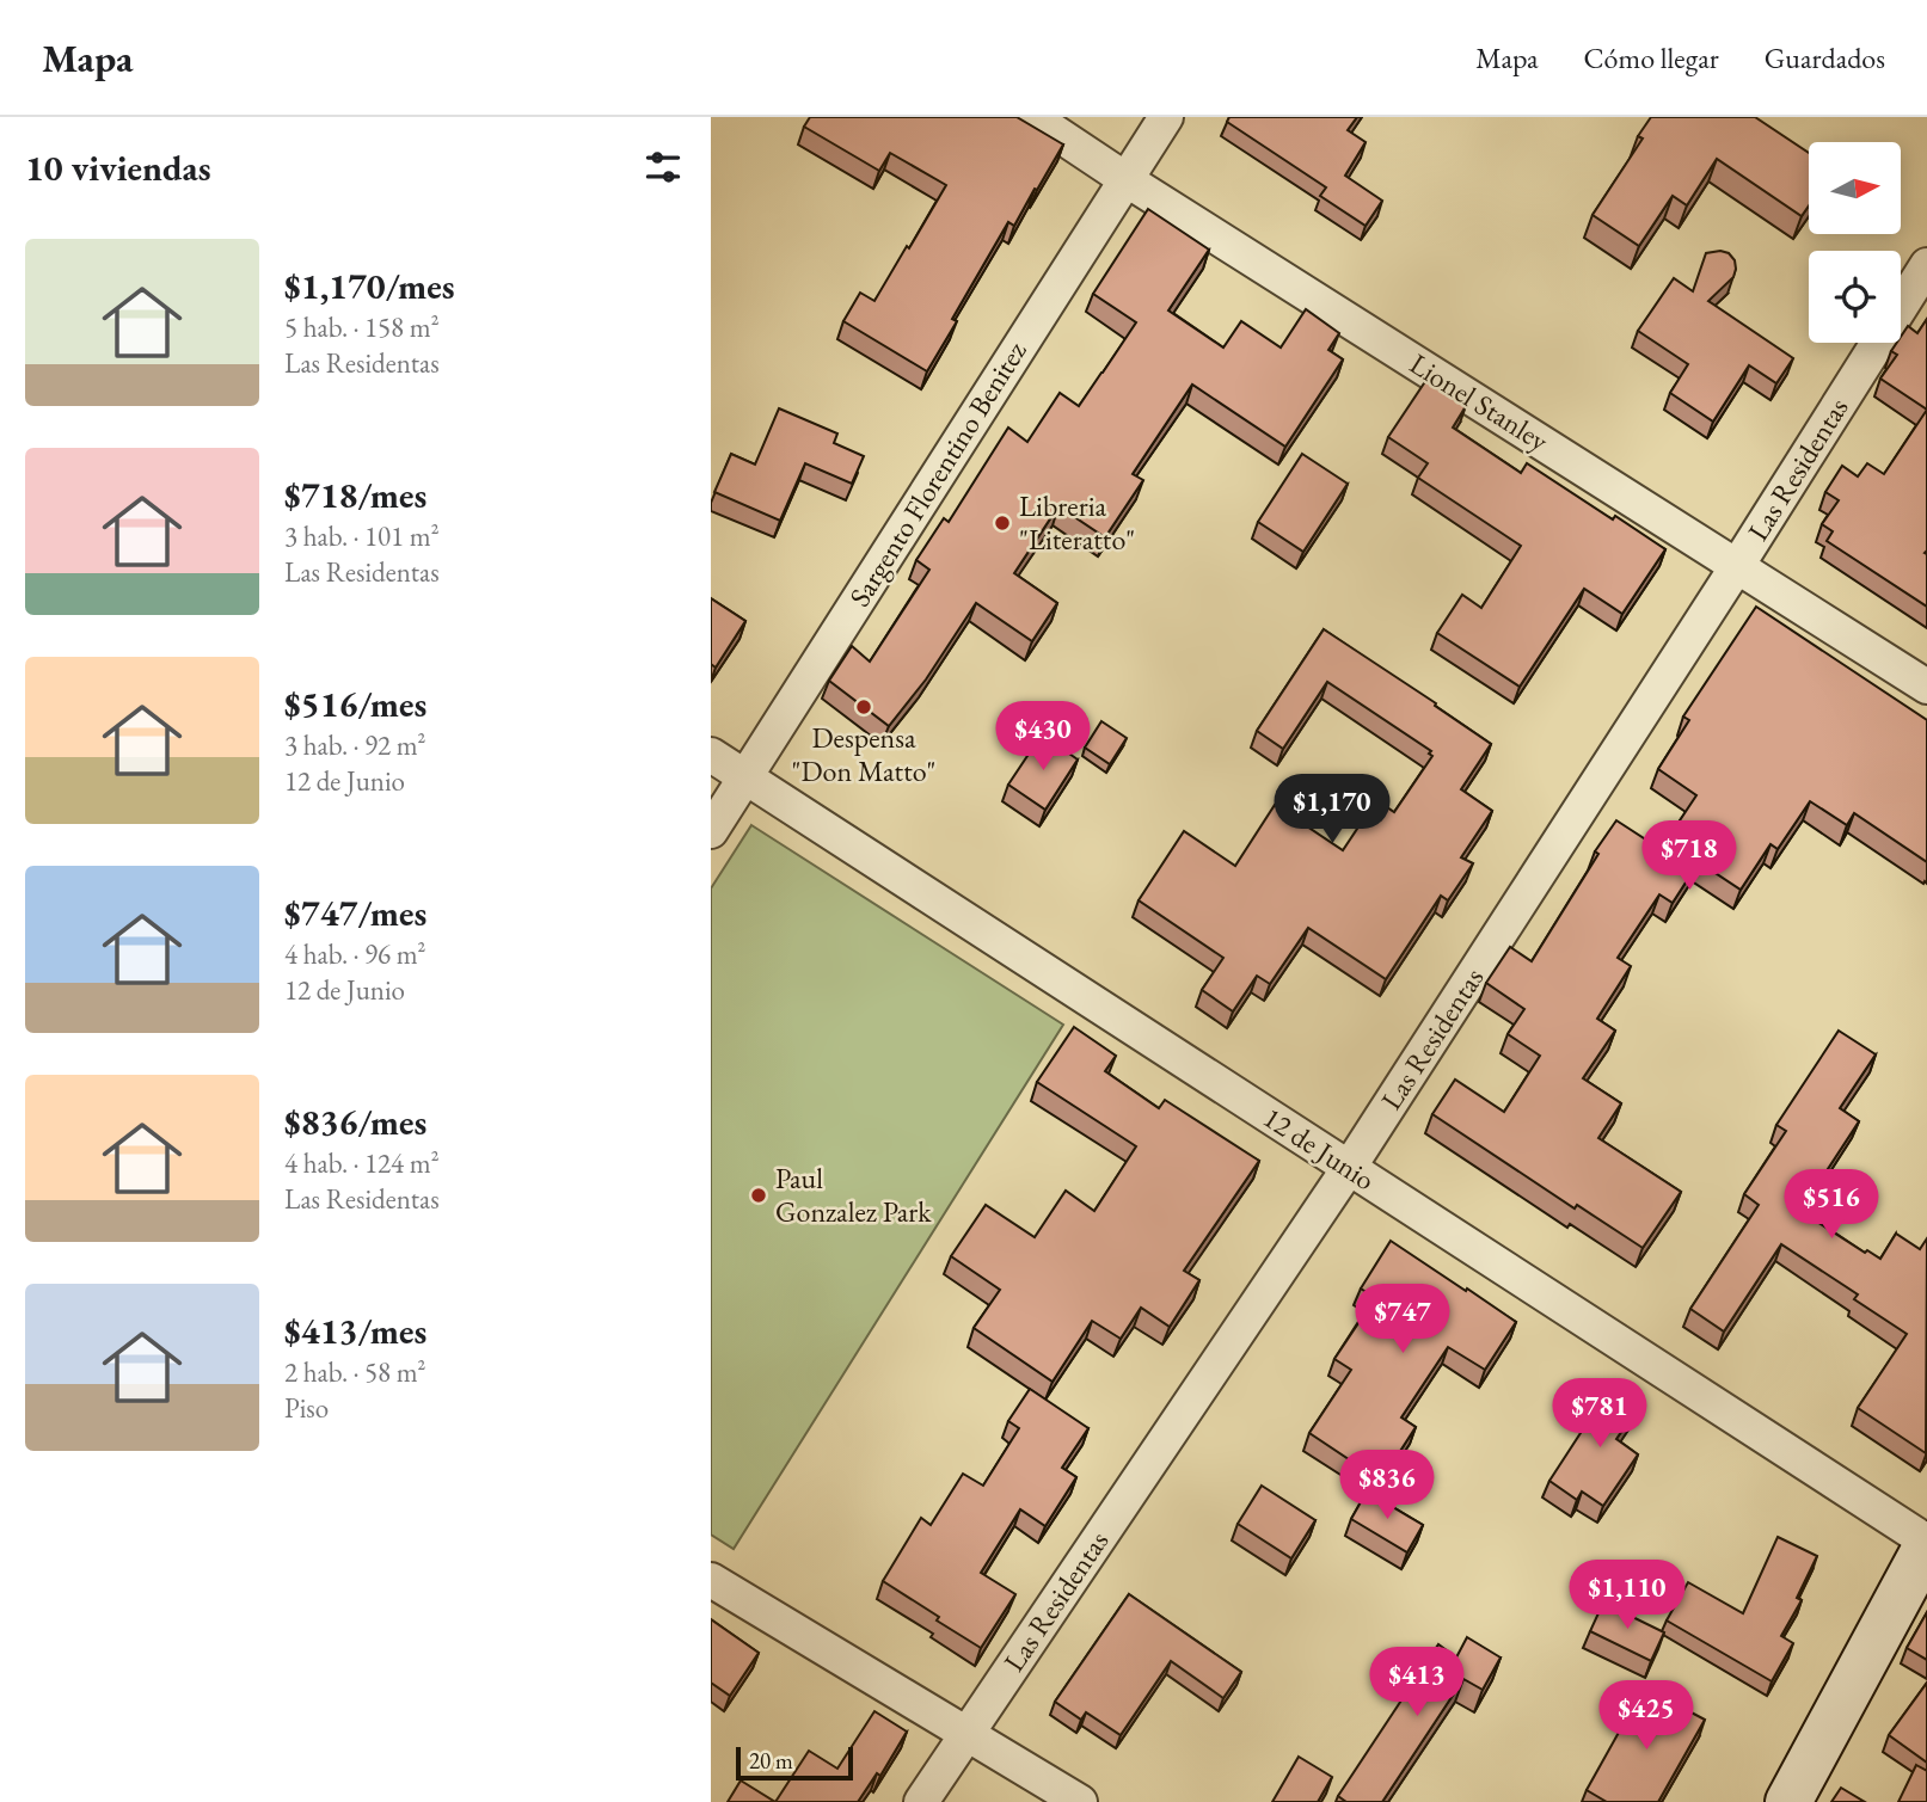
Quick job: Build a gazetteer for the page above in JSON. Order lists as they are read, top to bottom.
{
  "streets": {
    "street": [
      "Lionel Stanley",
      "Las Residentas",
      "Sargento Florentino Benitez",
      "12 de Junio"
    ]
  },
  "crossings": [
    ["Lionel Stanley", "Las Residentas"],
    ["Lionel Stanley", "Sargento Florentino Benitez"],
    ["Las Residentas", "12 de Junio"],
    ["Sargento Florentino Benitez", "12 de Junio"]
  ],
  "places": ["Libreria \"Literatto\"", "Despensa \"Don Matto\"", "Paul Gonzalez Park"],
  "scale_bar": "20 m",
  "north": "right",
  "page": {
    "header": "Mapa",
    "nav": ["Mapa", "Cómo llegar", "Guardados"],
    "heading": "10 viviendas",
    "list": [
      {
        "name": "$1,170/mes",
        "note": "5 hab. · 158 m² · Las Residentas"
      },
      {
        "name": "$718/mes",
        "note": "3 hab. · 101 m² · Las Residentas"
      },
      {
        "name": "$516/mes",
        "note": "3 hab. · 92 m² · 12 de Junio"
      },
      {
        "name": "$747/mes",
        "note": "4 hab. · 96 m² · 12 de Junio"
      },
      {
        "name": "$836/mes",
        "note": "4 hab. · 124 m² · Las Residentas"
      },
      {
        "name": "$413/mes",
        "note": "2 hab. · 58 m² · Piso"
      }
    ],
    "price": [
      "$430",
      "$1,170",
      "$718",
      "$516",
      "$747",
      "$781",
      "$836",
      "$1,110",
      "$413",
      "$425"
    ],
    "scale": "20 m"
  }
}
